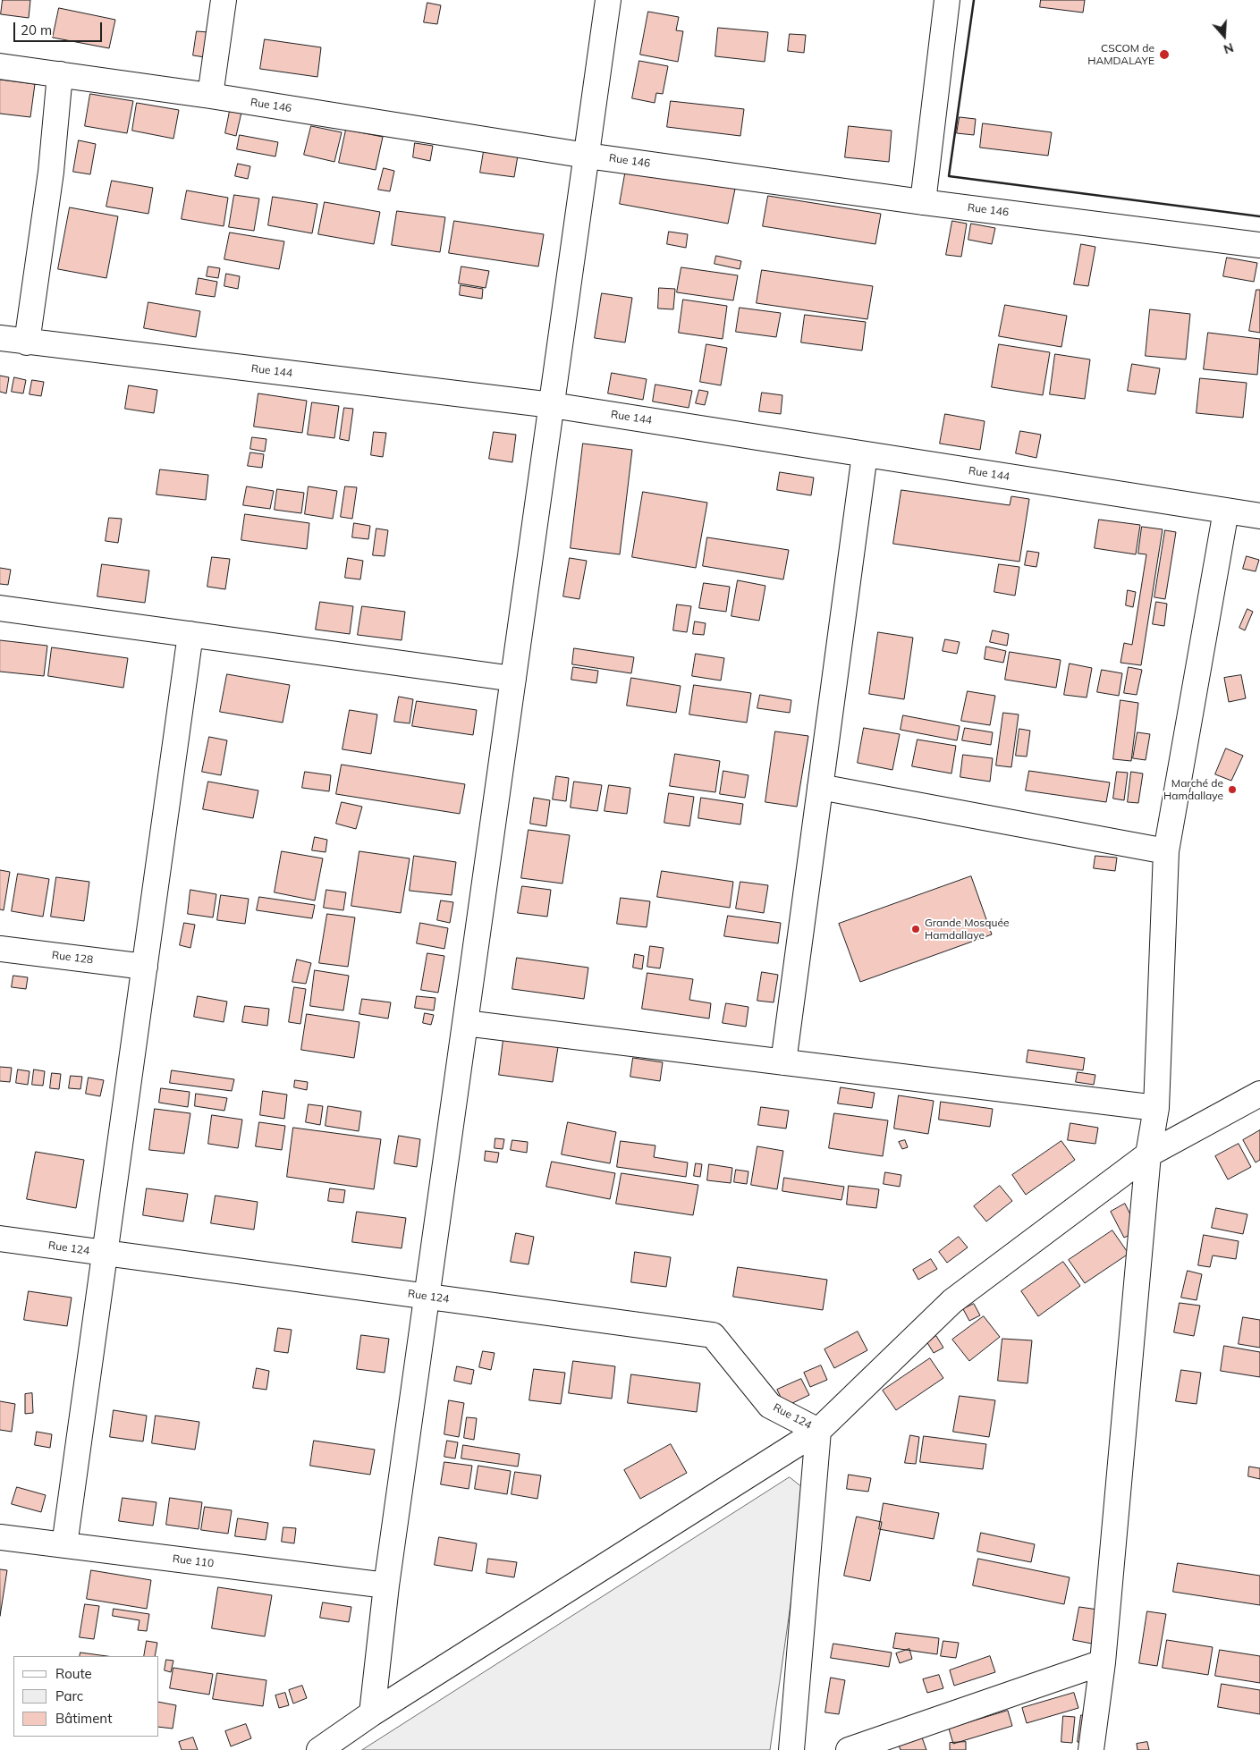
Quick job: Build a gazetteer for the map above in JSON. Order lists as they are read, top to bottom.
{
  "streets": {
    "street": [
      "Rue 146",
      "Rue 144",
      "Rue 128",
      "Rue 124",
      "Rue 110"
    ]
  },
  "places": ["CSCOM de HAMDALAYE", "Marché de Hamdallaye", "Grande Mosquée Hamdallaye"],
  "legend": ["Route", "Parc", "Bâtiment"],
  "scale_bar": "20 m",
  "north": "bottom"
}
